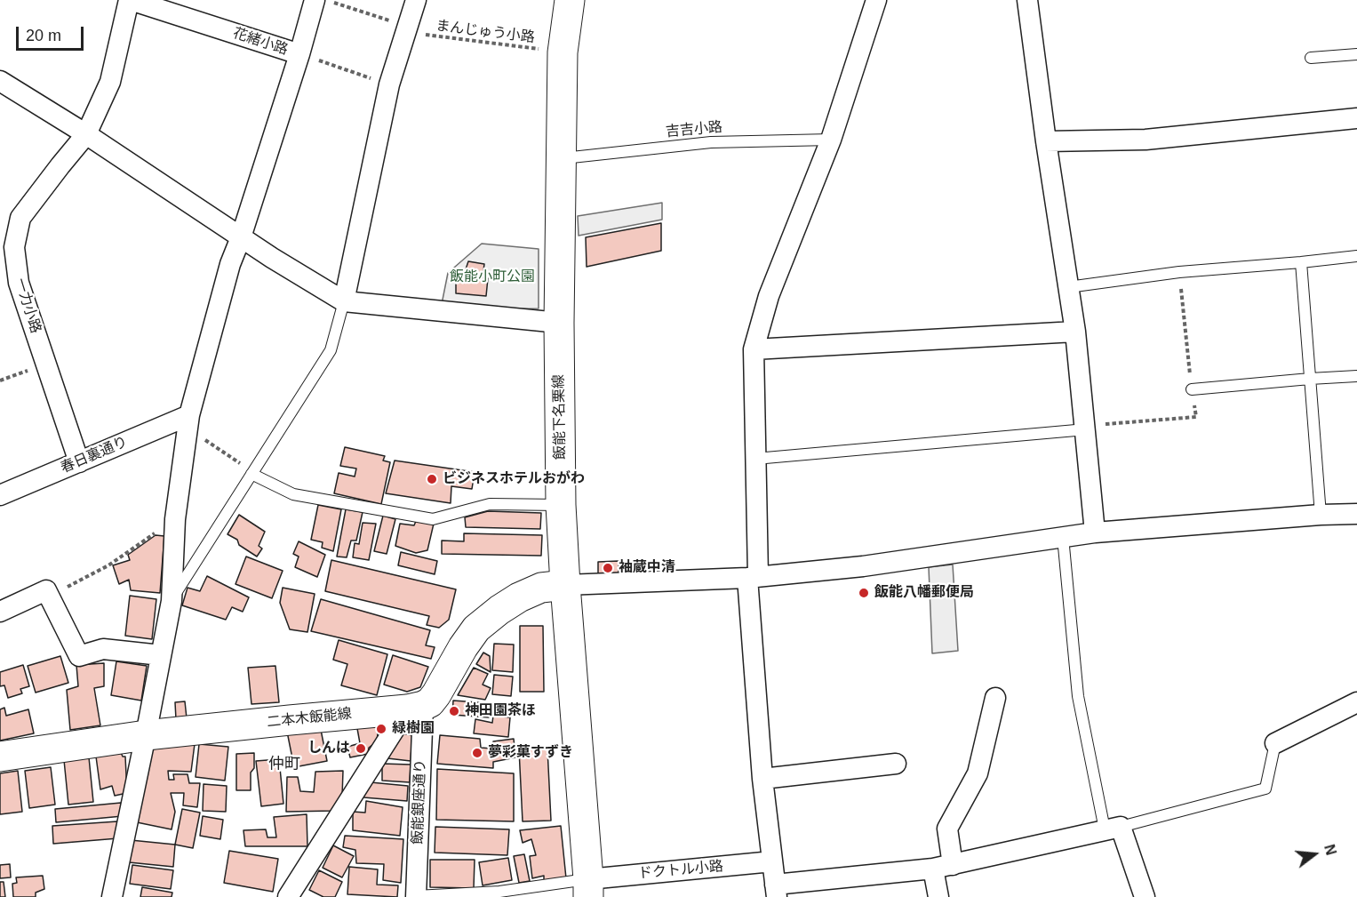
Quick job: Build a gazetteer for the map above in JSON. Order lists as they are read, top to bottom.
{
  "streets": {
    "main road": ["飯能下名栗線", "二本木飯能線"],
    "street": [
      "花緒小路",
      "一力小路",
      "春日裏通り",
      "飯能銀座通り",
      "ドクトル小路"
    ],
    "lane": ["吉吉小路"],
    "path": ["まんじゅう小路"]
  },
  "crossings": [
    ["まんじゅう小路", "飯能下名栗線"],
    ["花緒小路", "一力小路"],
    ["吉吉小路", "飯能下名栗線"],
    ["一力小路", "春日裏通り"],
    ["飯能下名栗線", "ドクトル小路"],
    ["二本木飯能線", "飯能銀座通り"]
  ],
  "districts": ["仲町"],
  "parks": ["飯能小町公園"],
  "places": [
    "ビジネスホテルおがわ",
    "袖蔵中清",
    "飯能八幡郵便局",
    "神田園茶ほ",
    "緑樹園",
    "しんは",
    "夢彩菓すずき"
  ],
  "scale_bar": "20 m",
  "north": "right"
}
